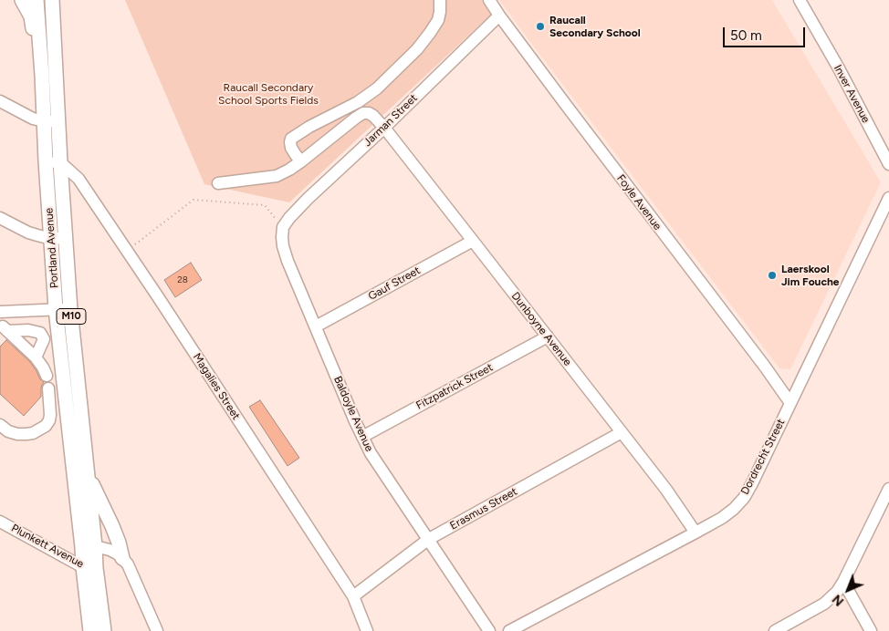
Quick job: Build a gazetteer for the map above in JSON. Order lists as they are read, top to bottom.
{
  "streets": {
    "main road": ["Portland Avenue", "M10"],
    "street": [
      "Inver Avenue",
      "Jarman Street",
      "Foyle Avenue",
      "Gauf Street",
      "Dunboyne Avenue",
      "Magalies Street",
      "Fitzpatrick Street",
      "Baldoyle Avenue",
      "Dordrecht Street",
      "Erasmus Street",
      "Plunkett Avenue"
    ]
  },
  "crossings": [
    ["Jarman Street", "Foyle Avenue"],
    ["Jarman Street", "Dunboyne Avenue"],
    ["Jarman Street", "Baldoyle Avenue"],
    ["Foyle Avenue", "Dordrecht Street"],
    ["Portland Avenue", "Magalies Street"],
    ["Portland Avenue", "Plunkett Avenue"],
    ["Gauf Street", "Dunboyne Avenue"],
    ["Gauf Street", "Baldoyle Avenue"],
    ["Dunboyne Avenue", "Fitzpatrick Street"],
    ["Dunboyne Avenue", "Dordrecht Street"],
    ["Dunboyne Avenue", "Erasmus Street"],
    ["Magalies Street", "Erasmus Street"],
    ["Fitzpatrick Street", "Baldoyle Avenue"],
    ["Baldoyle Avenue", "Erasmus Street"]
  ],
  "parks": ["Raucall Secondary School Sports Fields"],
  "places": ["Raucall Secondary School", "Laerskool Jim Fouche"],
  "house_numbers": ["28"],
  "scale_bar": "50 m",
  "north": "bottom left"
}
